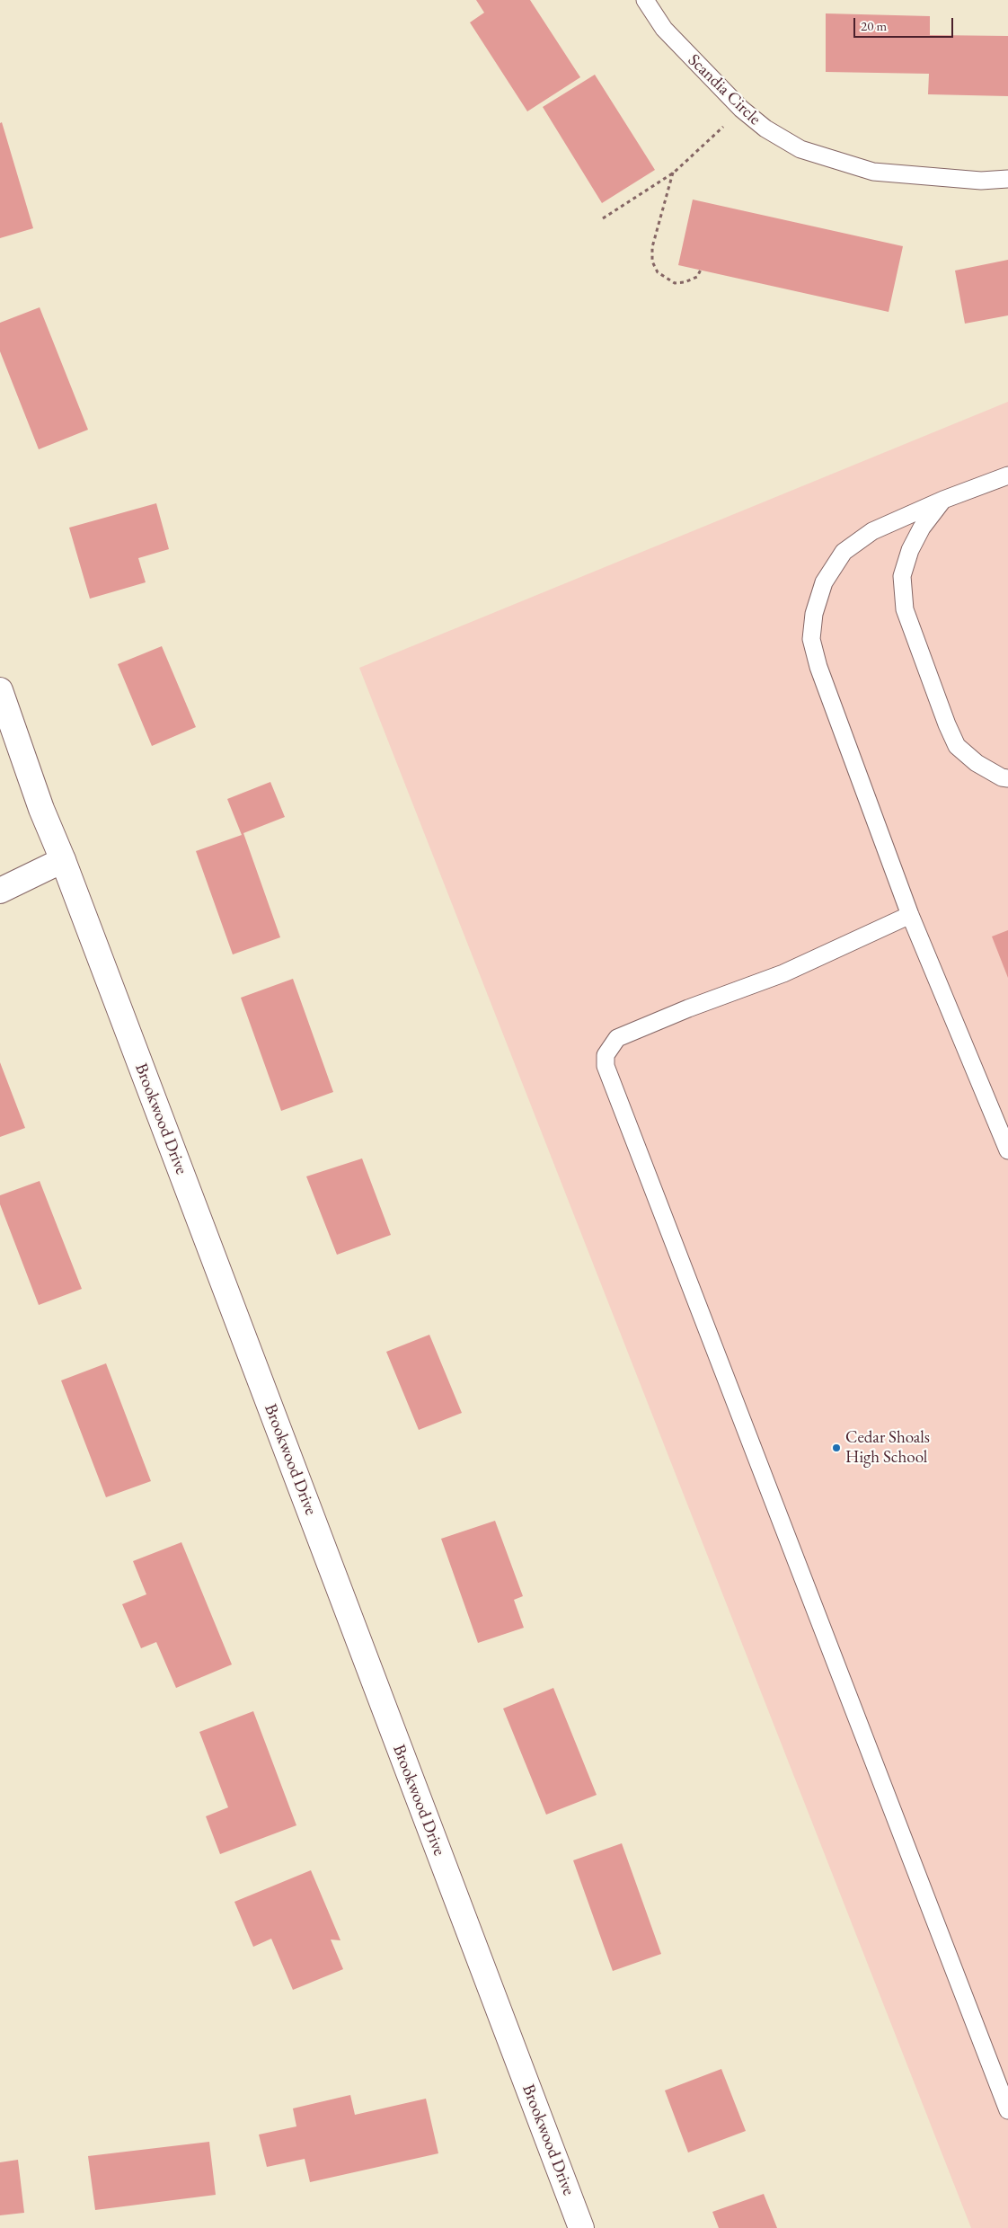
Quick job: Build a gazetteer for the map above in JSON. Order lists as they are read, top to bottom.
{
  "streets": {
    "street": ["Brookwood Drive"],
    "lane": ["Scandia Circle"]
  },
  "places": ["Cedar Shoals High School"],
  "scale_bar": "20 m"
}
